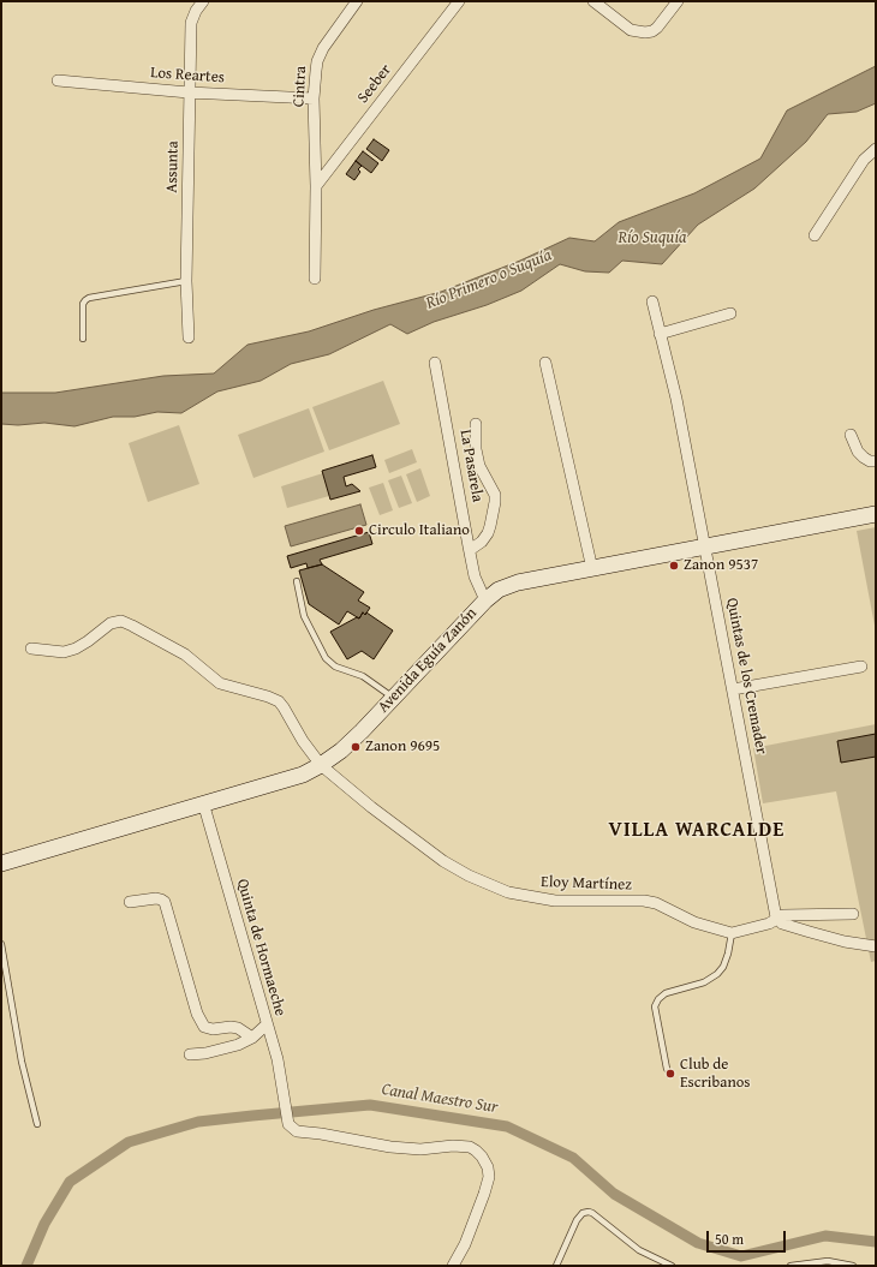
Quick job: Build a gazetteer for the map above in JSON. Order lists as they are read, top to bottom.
{
  "streets": {
    "main road": ["Avenida Eguía Zanón"],
    "street": [
      "Los Reartes",
      "Seeber",
      "Cintra",
      "Assunta",
      "La Pasarela",
      "Quintas de los Cremader",
      "Eloy Martínez",
      "Quinta de Hormaeche"
    ]
  },
  "crossings": [
    ["Los Reartes", "Cintra"],
    ["Los Reartes", "Assunta"],
    ["Seeber", "Cintra"],
    ["La Pasarela", "Avenida Eguía Zanón"],
    ["Avenida Eguía Zanón", "Quintas de los Cremader"],
    ["Avenida Eguía Zanón", "Eloy Martínez"],
    ["Avenida Eguía Zanón", "Quinta de Hormaeche"]
  ],
  "districts": ["VILLA WARCALDE"],
  "water": ["Río Suquía", "Río Primero o Suquía", "Canal Maestro Sur"],
  "places": [
    "Circulo Italiano",
    "Zanon 9537",
    "Zanon 9695",
    "Club de Escribanos"
  ],
  "scale_bar": "50 m"
}
